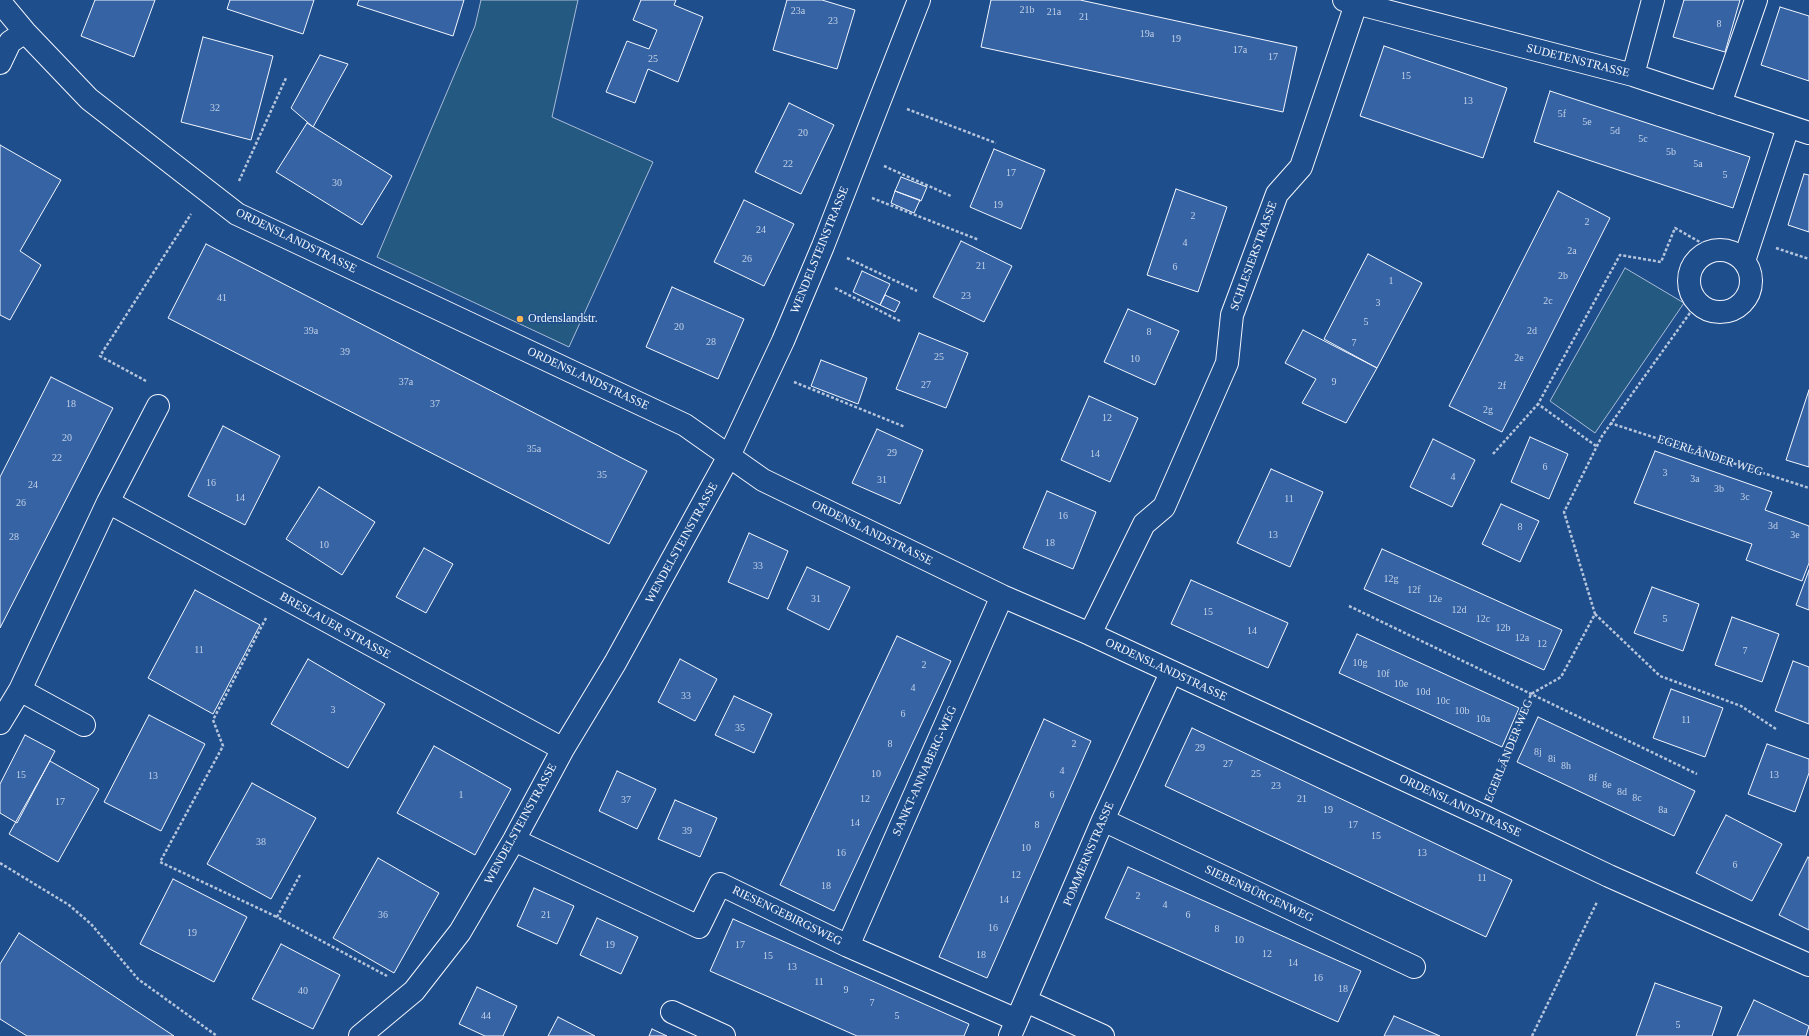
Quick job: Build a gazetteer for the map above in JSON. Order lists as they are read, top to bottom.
{
  "streets": {
    "street": [
      "SUDETENSTRASSE",
      "ORDENSLANDSTRASSE",
      "WENDELSTEINSTRASSE",
      "SCHLESIERSTRASSE",
      "BRESLAUER STRASSE",
      "SANKT-ANNABERG-WEG",
      "POMMERNSTRASSE",
      "SIEBENBÜRGENWEG",
      "RIESENGEBIRGSWEG"
    ],
    "path": ["EGERLÄNDER WEG"]
  },
  "crossings": [
    ["SUDETENSTRASSE", "SCHLESIERSTRASSE"],
    ["ORDENSLANDSTRASSE", "WENDELSTEINSTRASSE"],
    ["ORDENSLANDSTRASSE", "SCHLESIERSTRASSE"],
    ["ORDENSLANDSTRASSE", "EGERLÄNDER WEG"],
    ["ORDENSLANDSTRASSE", "SANKT-ANNABERG-WEG"],
    ["ORDENSLANDSTRASSE", "POMMERNSTRASSE"],
    ["WENDELSTEINSTRASSE", "BRESLAUER STRASSE"],
    ["WENDELSTEINSTRASSE", "RIESENGEBIRGSWEG"],
    ["SANKT-ANNABERG-WEG", "RIESENGEBIRGSWEG"],
    ["POMMERNSTRASSE", "SIEBENBÜRGENWEG"],
    ["POMMERNSTRASSE", "RIESENGEBIRGSWEG"]
  ],
  "places": ["Ordenslandstr."],
  "house_numbers": [
    "21b",
    "23a",
    "21a",
    "21",
    "23",
    "8",
    "19a",
    "19",
    "17a",
    "17",
    "25",
    "15",
    "13",
    "32",
    "5f",
    "5e",
    "5d",
    "20",
    "5c",
    "5b",
    "22",
    "5a",
    "17",
    "5",
    "30",
    "19",
    "2",
    "2",
    "24",
    "4",
    "2a",
    "26",
    "21",
    "6",
    "2b",
    "1",
    "23",
    "41",
    "2c",
    "3",
    "5",
    "20",
    "39a",
    "2d",
    "8",
    "28",
    "7",
    "39",
    "25",
    "2e",
    "10",
    "37a",
    "9",
    "27",
    "2f",
    "18",
    "37",
    "2g",
    "12",
    "20",
    "35a",
    "29",
    "14",
    "22",
    "6",
    "3",
    "35",
    "4",
    "3a",
    "31",
    "16",
    "24",
    "3b",
    "3c",
    "14",
    "11",
    "26",
    "16",
    "3d",
    "8",
    "13",
    "3e",
    "28",
    "18",
    "10",
    "33",
    "12g",
    "12f",
    "31",
    "12e",
    "12d",
    "15",
    "12c",
    "5",
    "12b",
    "14",
    "12a",
    "12",
    "11",
    "7",
    "10g",
    "2",
    "10f",
    "10e",
    "4",
    "10d",
    "33",
    "10c",
    "3",
    "10b",
    "6",
    "10a",
    "11",
    "35",
    "8",
    "2",
    "29",
    "8j",
    "8i",
    "27",
    "8h",
    "4",
    "10",
    "25",
    "15",
    "13",
    "13",
    "8f",
    "8e",
    "23",
    "8d",
    "1",
    "6",
    "8c",
    "12",
    "21",
    "37",
    "17",
    "19",
    "8a",
    "14",
    "8",
    "17",
    "39",
    "15",
    "38",
    "10",
    "16",
    "13",
    "6",
    "12",
    "11",
    "18",
    "2",
    "14",
    "4",
    "36",
    "21",
    "6",
    "16",
    "8",
    "19",
    "10",
    "19",
    "17",
    "12",
    "18",
    "15",
    "14",
    "13",
    "16",
    "11",
    "18",
    "9",
    "40",
    "7",
    "44",
    "5",
    "5"
  ]
}
